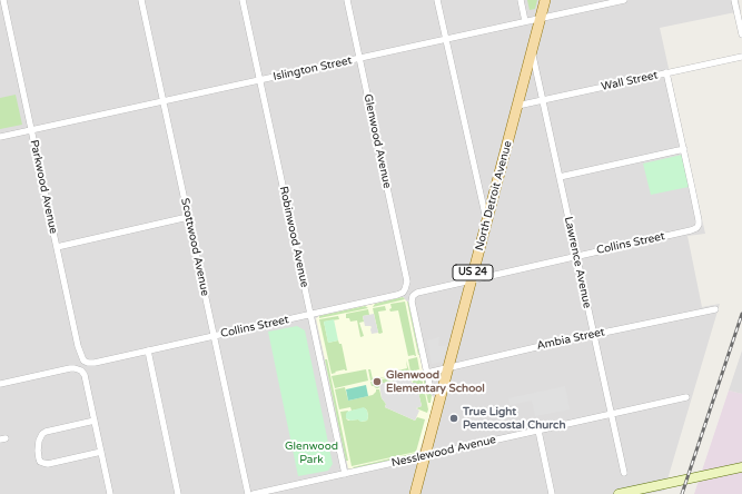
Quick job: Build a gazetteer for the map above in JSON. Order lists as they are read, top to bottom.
{
  "streets": {
    "main road": ["North Detroit Avenue", "US 24"],
    "street": [
      "Islington Street",
      "Wall Street",
      "Glenwood Avenue",
      "Parkwood Avenue",
      "Robinwood Avenue",
      "Collins Street",
      "Scottwood Avenue",
      "Lawrence Avenue",
      "Ambia Street",
      "Nesslewood Avenue"
    ]
  },
  "crossings": [
    ["Islington Street", "Glenwood Avenue"],
    ["Islington Street", "Parkwood Avenue"],
    ["Islington Street", "North Detroit Avenue"],
    ["Islington Street", "Robinwood Avenue"],
    ["Islington Street", "Scottwood Avenue"],
    ["Wall Street", "North Detroit Avenue"],
    ["Wall Street", "Lawrence Avenue"],
    ["Glenwood Avenue", "Collins Street"],
    ["Parkwood Avenue", "Collins Street"],
    ["North Detroit Avenue", "Collins Street"],
    ["North Detroit Avenue", "Lawrence Avenue"],
    ["North Detroit Avenue", "Ambia Street"],
    ["North Detroit Avenue", "Nesslewood Avenue"],
    ["Robinwood Avenue", "Collins Street"],
    ["Robinwood Avenue", "Nesslewood Avenue"],
    ["Collins Street", "Scottwood Avenue"],
    ["Collins Street", "Lawrence Avenue"],
    ["Collins Street", "Ambia Street"],
    ["Lawrence Avenue", "Ambia Street"],
    ["Lawrence Avenue", "Nesslewood Avenue"]
  ],
  "parks": ["Glenwood Park"],
  "places": ["Glenwood Elementary School", "True Light Pentecostal Church"]
}
